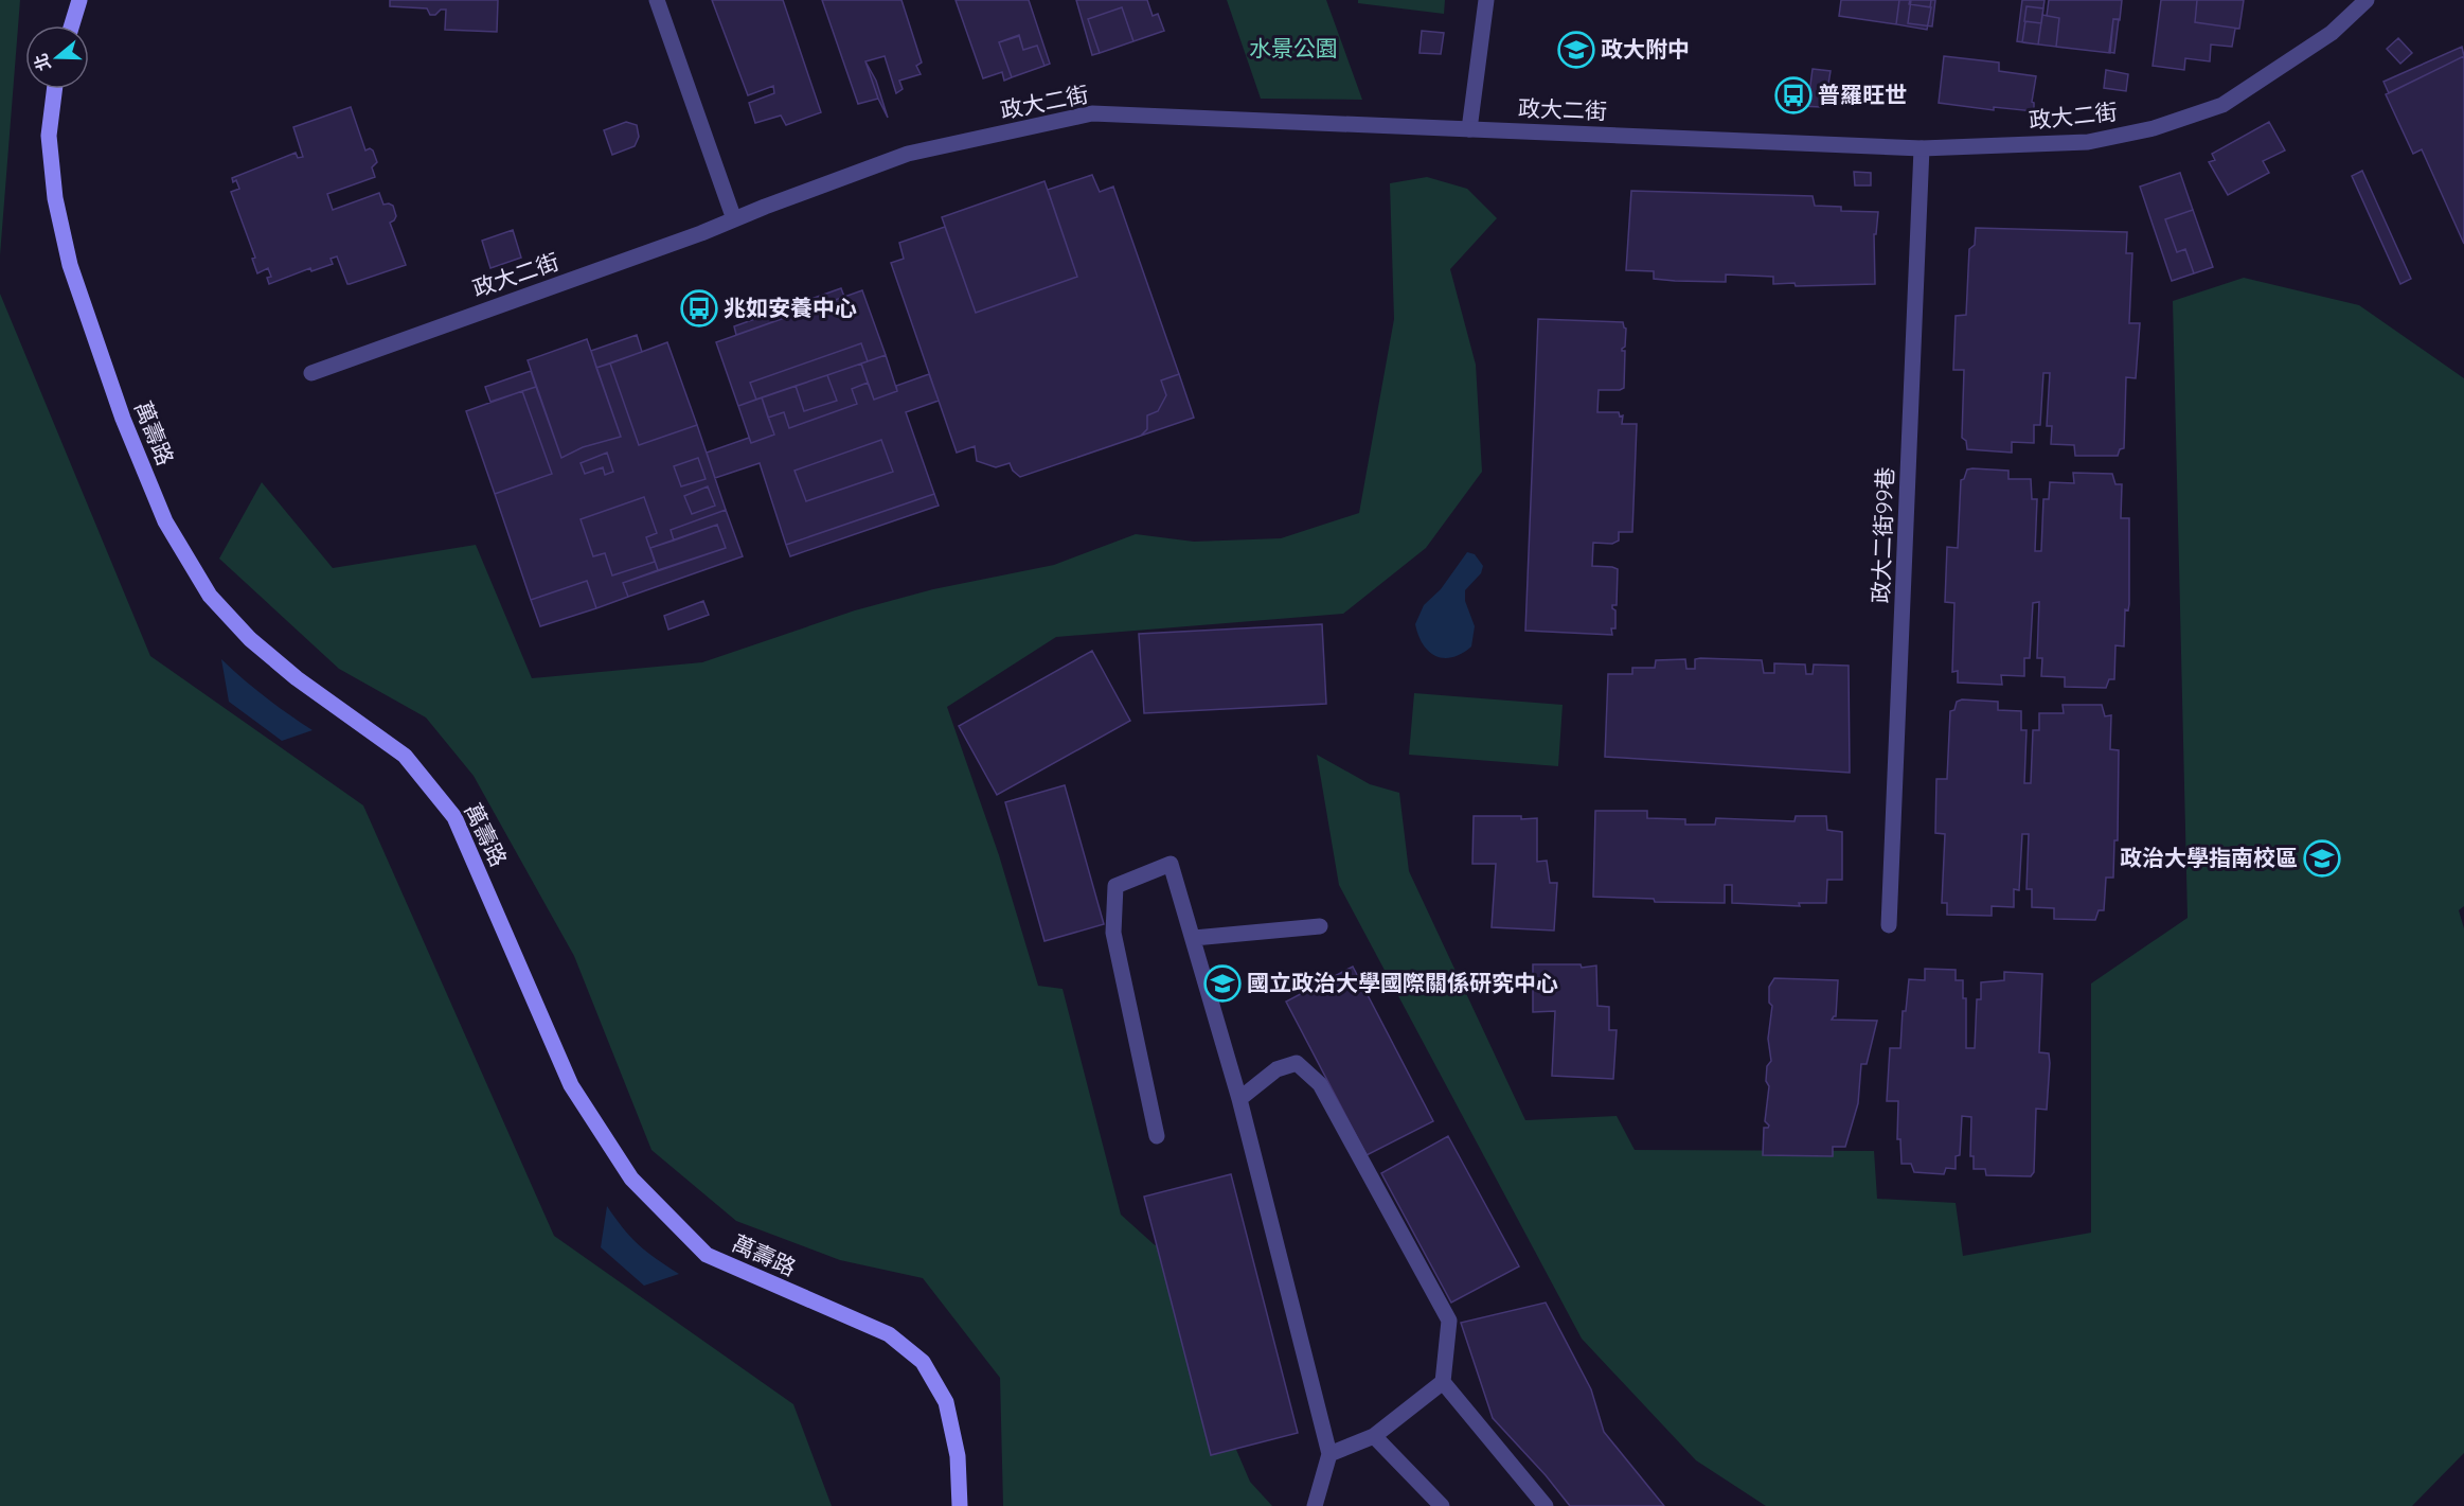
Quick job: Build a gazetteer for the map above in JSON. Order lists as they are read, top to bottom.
{
  "streets": {
    "street": ["政大二街", "萬壽路", "政大二街99巷"]
  },
  "crossings": [
    ["政大二街", "政大二街99巷"]
  ],
  "parks": ["水景公園"],
  "places": {
    "school or university": ["政大附中", "政治大學指南校區", "國立政治大學國際關係研究中心"],
    "bus stop": ["普羅旺世", "兆如安養中心"]
  },
  "north": "left"
}
